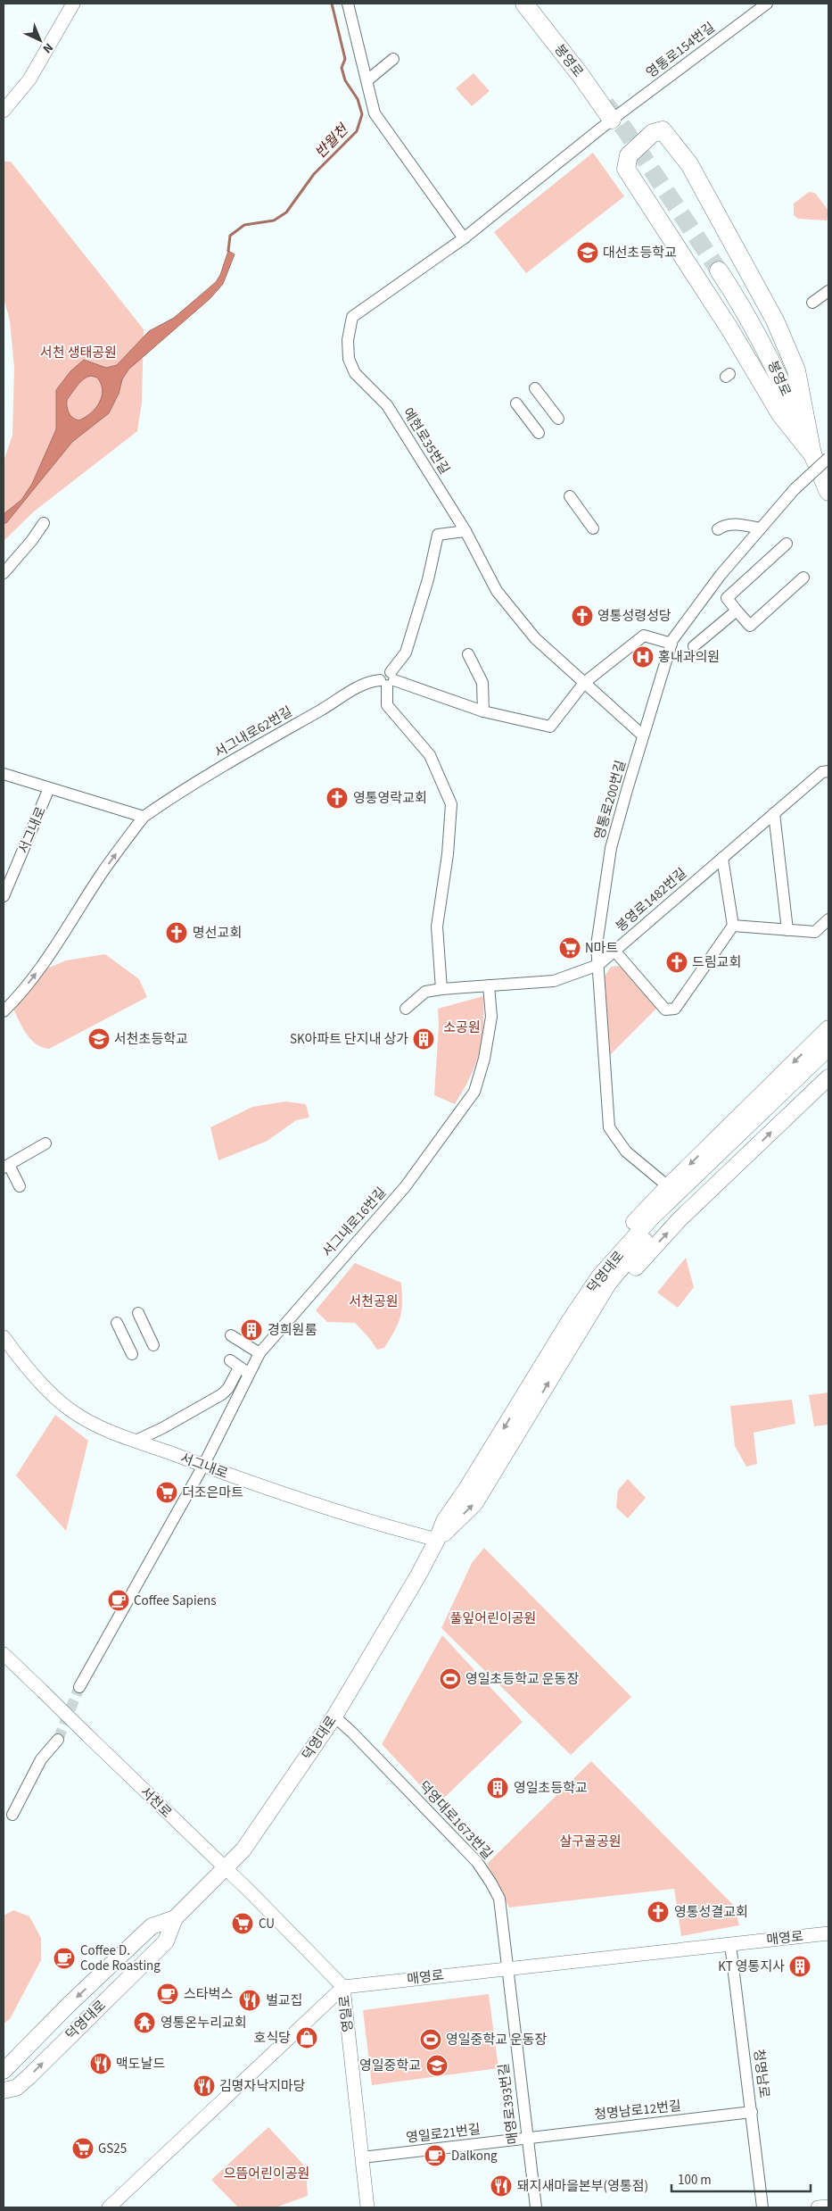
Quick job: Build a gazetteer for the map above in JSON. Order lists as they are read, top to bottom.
{
  "streets": {
    "highway": ["봉영로"],
    "main road": ["덕영대로"],
    "street": [
      "영통로154번길",
      "예현로35번길",
      "서그내로62번길",
      "영통로200번길",
      "서그내로",
      "봉영로1482번길",
      "서그내로16번길",
      "서천로",
      "덕영대로1673번길",
      "매영로",
      "영일로",
      "청명남로",
      "매영로393번길",
      "청명남로12번길",
      "영일로21번길"
    ]
  },
  "crossings": [
    ["영통로154번길", "봉영로"],
    ["영통로154번길", "예현로35번길"],
    ["봉영로", "영통로200번길"],
    ["예현로35번길", "영통로200번길"],
    ["영통로200번길", "봉영로1482번길"],
    ["서그내로", "서그내로16번길"],
    ["서그내로", "덕영대로"],
    ["봉영로1482번길", "서그내로16번길"],
    ["덕영대로", "서천로"],
    ["덕영대로", "덕영대로1673번길"],
    ["덕영대로", "영일로"],
    ["서천로", "영일로"],
    ["덕영대로1673번길", "매영로"],
    ["덕영대로1673번길", "매영로393번길"],
    ["매영로", "영일로"],
    ["매영로", "청명남로"],
    ["매영로", "매영로393번길"],
    ["영일로", "영일로21번길"],
    ["청명남로", "청명남로12번길"],
    ["매영로393번길", "청명남로12번길"],
    ["매영로393번길", "영일로21번길"],
    ["청명남로12번길", "영일로21번길"]
  ],
  "one_way": ["서그내로62번길"],
  "water": ["반월천"],
  "parks": [
    "서천 생태공원",
    "소공원",
    "서천공원",
    "풀잎어린이공원",
    "살구골공원",
    "으뜸어린이공원"
  ],
  "places": {
    "school or university": ["대선초등학교", "서천초등학교", "영일중학교"],
    "church": [
      "영통성령성당",
      "영통영락교회",
      "명선교회",
      "드림교회",
      "영통성결교회"
    ],
    "hospital": ["홍내과의원"],
    "supermarket": [
      "N마트",
      "더조은마트",
      "CU",
      "GS25"
    ],
    "building": [
      "SK아파트 단지내 상가",
      "경희원룸",
      "영일초등학교",
      "KT 영통지사"
    ],
    "cafe": [
      "Coffee Sapiens",
      "Coffee D. Code Roasting",
      "스타벅스",
      "Dalkong"
    ],
    "sports": ["영일초등학교 운동장", "영일중학교 운동장"],
    "restaurant": [
      "벌교집",
      "맥도날드",
      "김명자낙지마당",
      "돼지새마을본부(영통점)"
    ],
    "temple": ["영통온누리교회"],
    "shop": ["호식당"]
  },
  "scale_bar": "100 m",
  "north": "bottom right"
}
